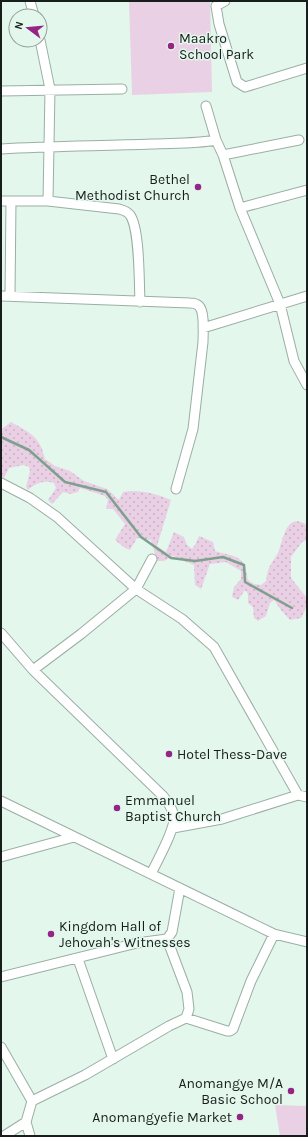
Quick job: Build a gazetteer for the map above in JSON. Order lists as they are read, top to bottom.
{
  "places": [
    "Maakro School Park",
    "Bethel Methodist Church",
    "Hotel Thess-Dave",
    "Emmanuel Baptist Church",
    "Kingdom Hall of Jehovah's Witnesses",
    "Anomangye M/A Basic School",
    "Anomangyefie Market"
  ],
  "north": "left"
}
